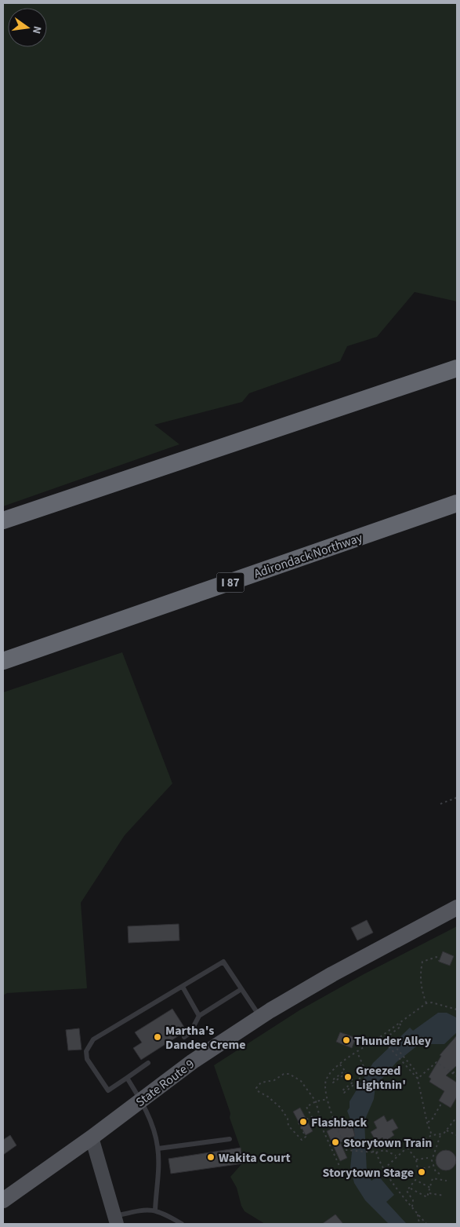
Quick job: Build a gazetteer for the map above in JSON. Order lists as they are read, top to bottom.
{
  "streets": {
    "highway": ["Adirondack Northway", "I 87"],
    "main road": ["State Route 9"]
  },
  "places": [
    "Martha's Dandee Creme",
    "Thunder Alley",
    "Greezed Lightnin'",
    "Flashback",
    "Storytown Train",
    "Wakita Court",
    "Storytown Stage"
  ],
  "north": "right"
}
